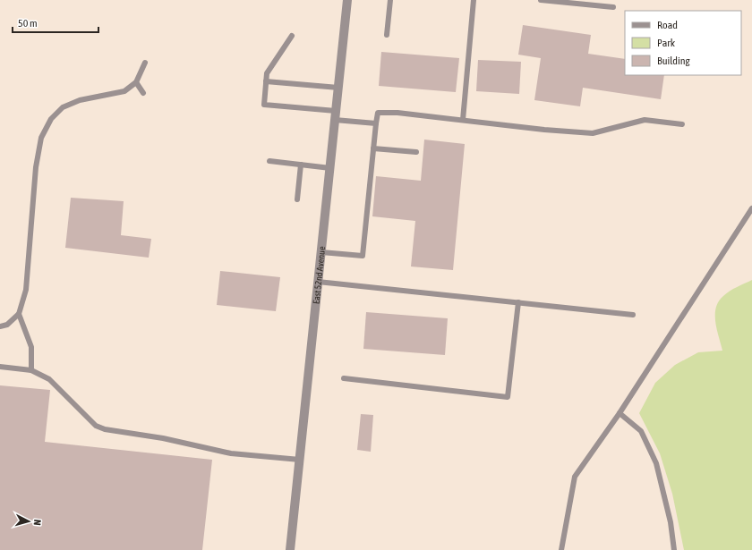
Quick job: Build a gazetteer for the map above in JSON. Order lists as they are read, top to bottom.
{
  "streets": {
    "street": ["East 52nd Avenue"]
  },
  "legend": ["Road", "Park", "Building"],
  "scale_bar": "50 m",
  "north": "right"
}
